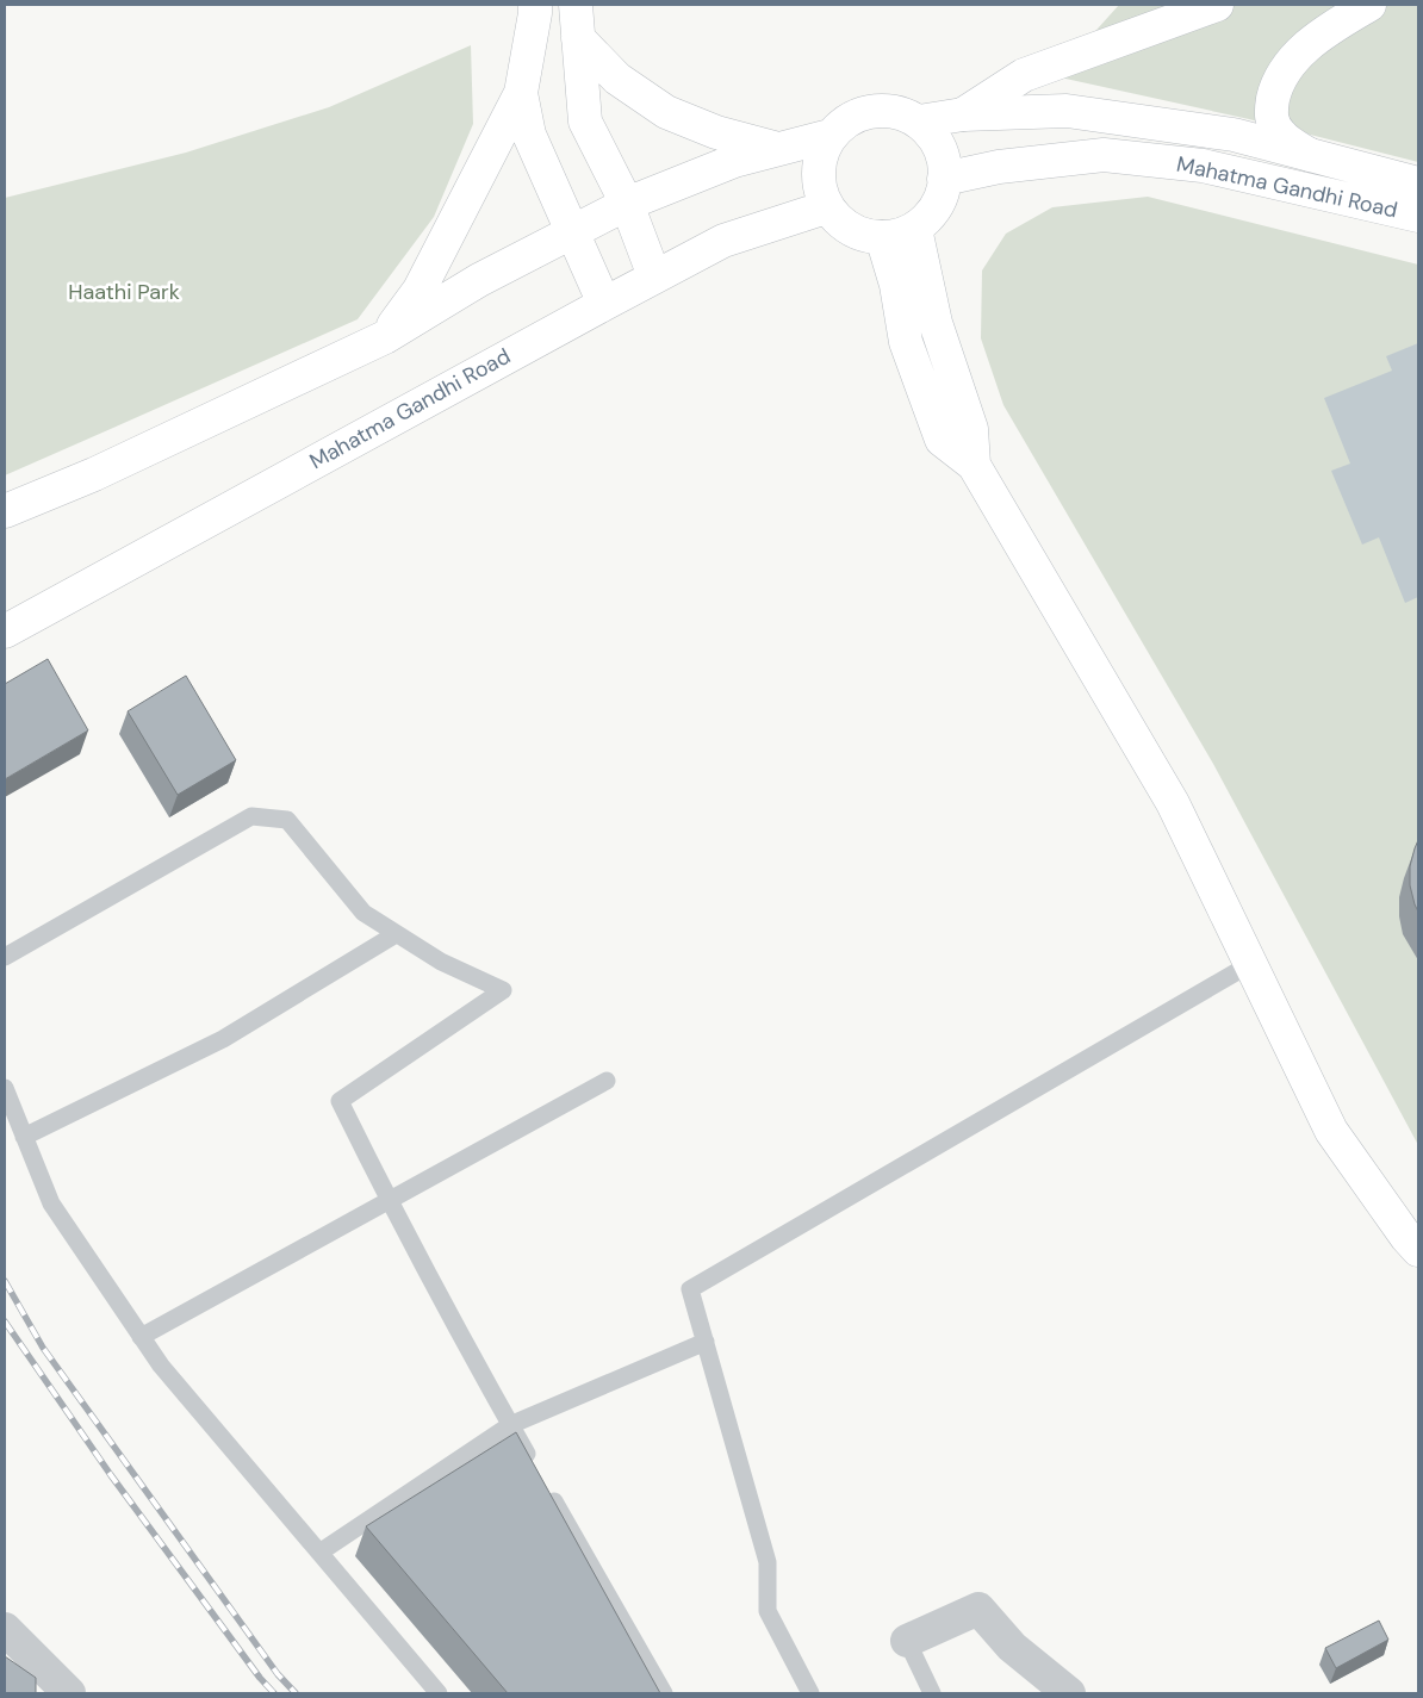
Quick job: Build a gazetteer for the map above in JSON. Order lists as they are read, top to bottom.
{
  "streets": {
    "main road": ["Mahatma Gandhi Road"]
  },
  "parks": ["Haathi Park"]
}
